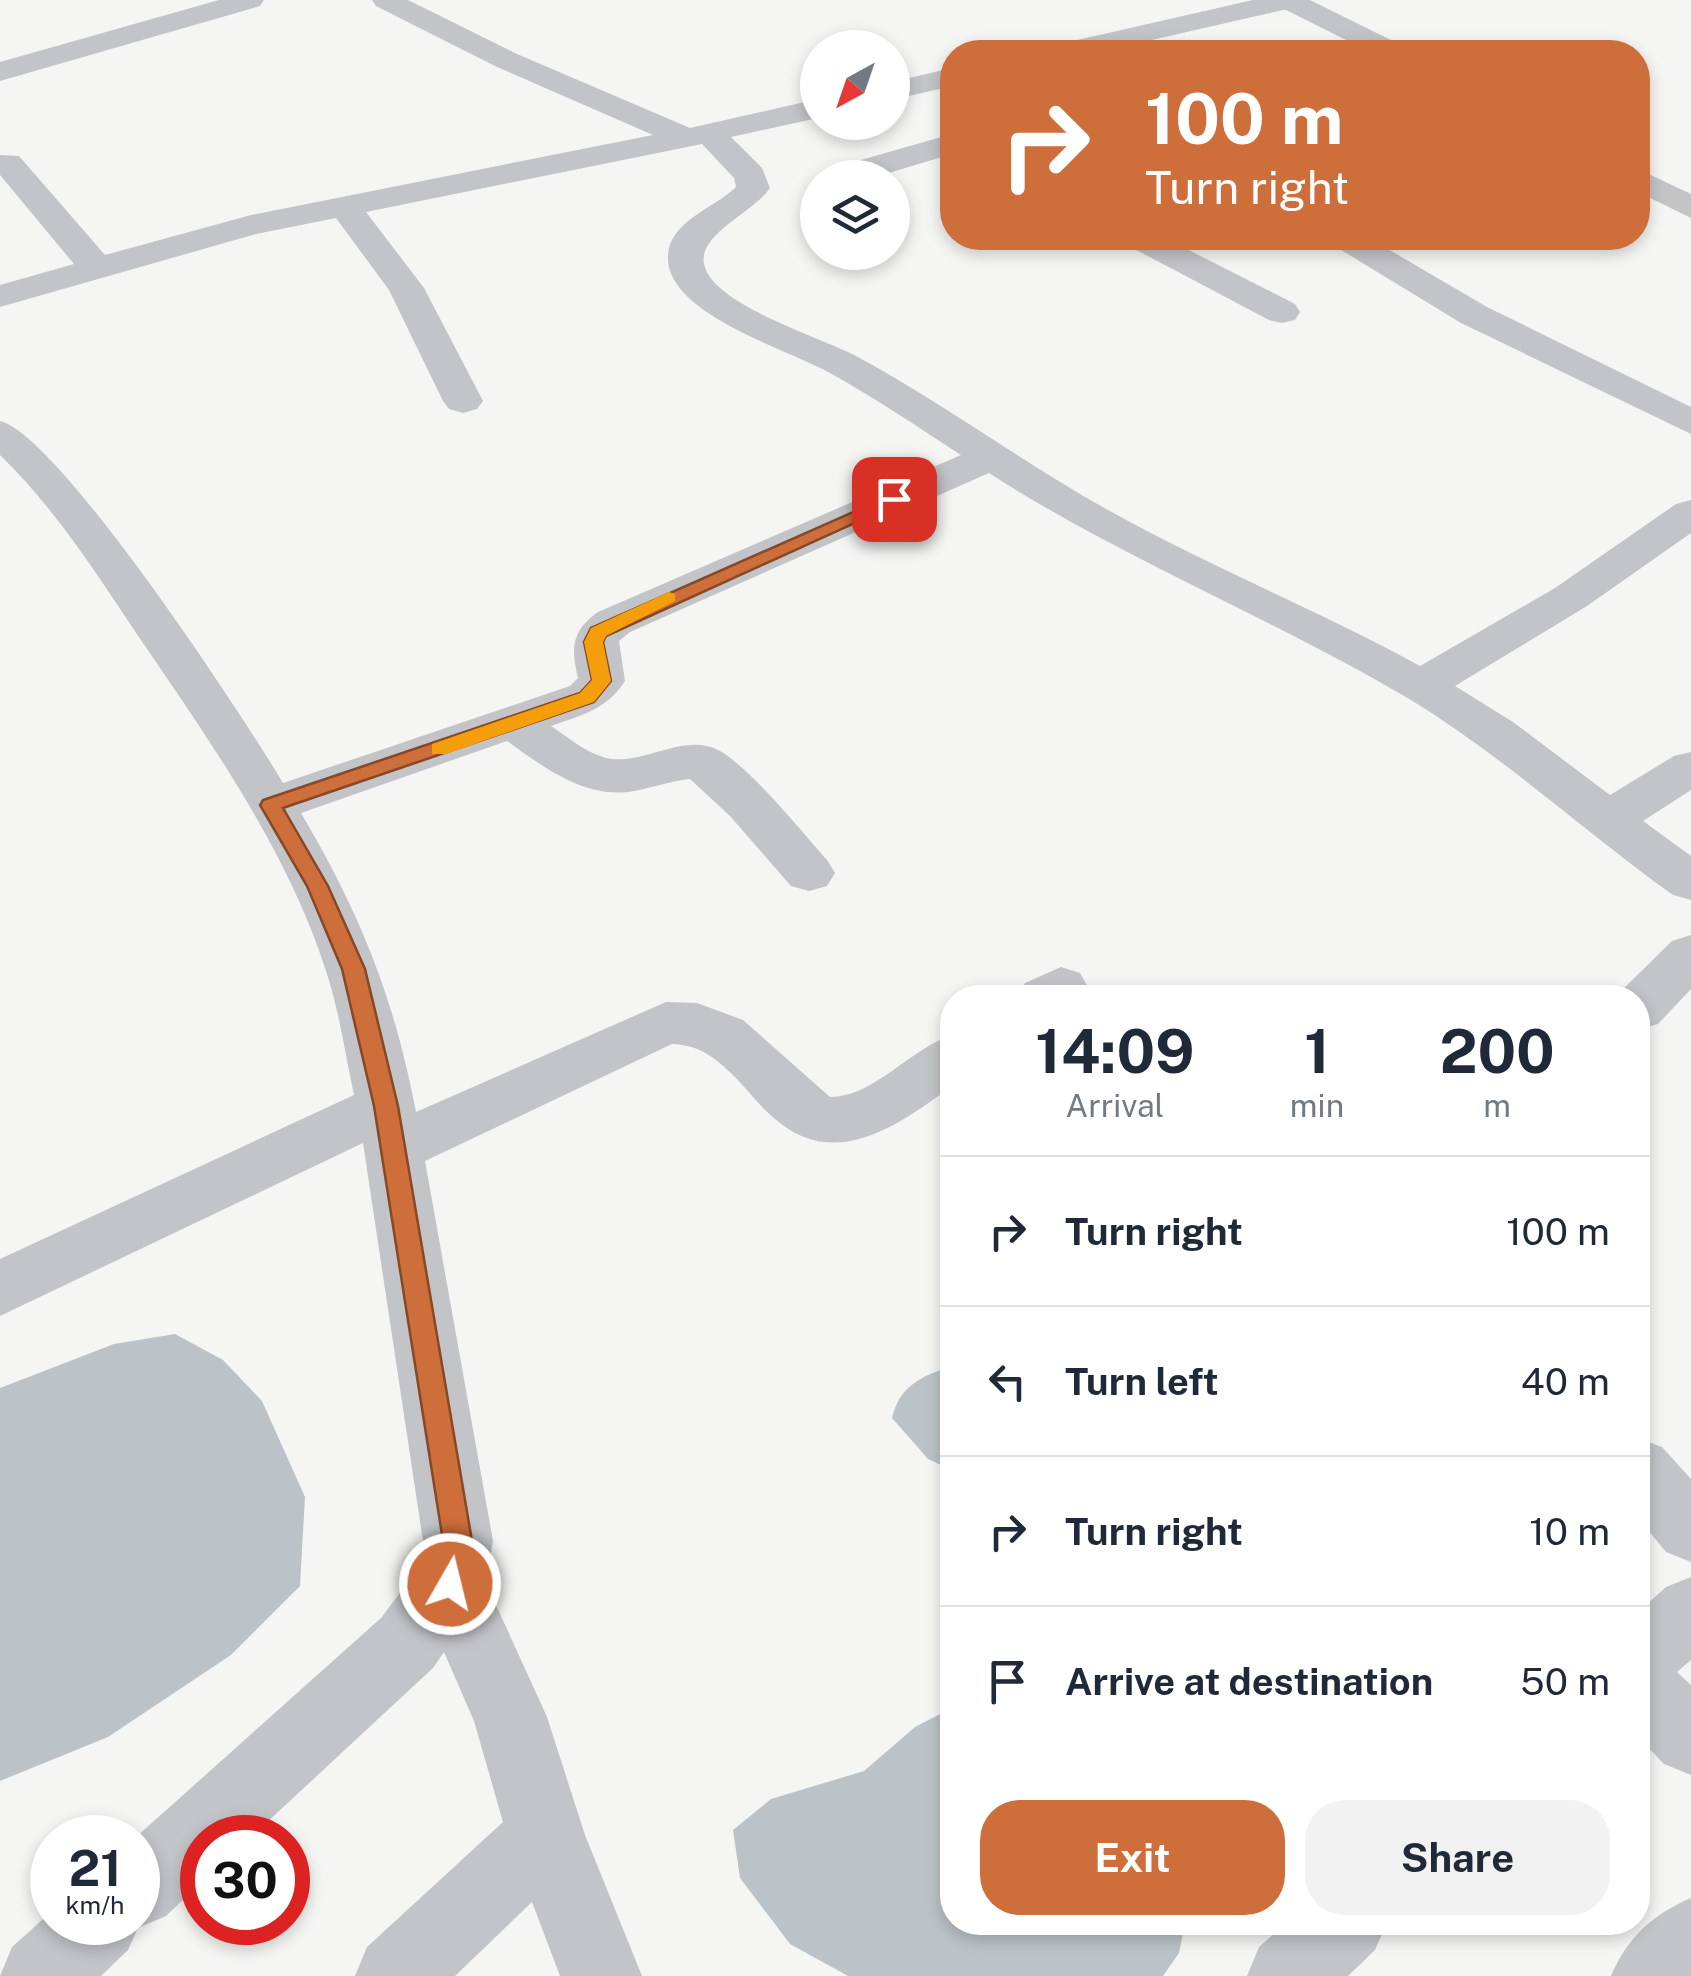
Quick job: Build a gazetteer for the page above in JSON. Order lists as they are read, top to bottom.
{
  "north": "bottom left",
  "page": {
    "turn": ["100 m", "Turn right"],
    "eta": [
      "14:09",
      "Arrival",
      "1",
      "min",
      "200",
      "m"
    ],
    "list": [
      {
        "name": "Turn right",
        "value": "100 m"
      },
      {
        "name": "Turn left",
        "value": "40 m"
      },
      {
        "name": "Turn right",
        "value": "10 m"
      },
      {
        "name": "Arrive at destination",
        "value": "50 m"
      }
    ],
    "buttons": ["Exit", "Share"],
    "speed": "21 km/h",
    "limit": "30"
  }
}
